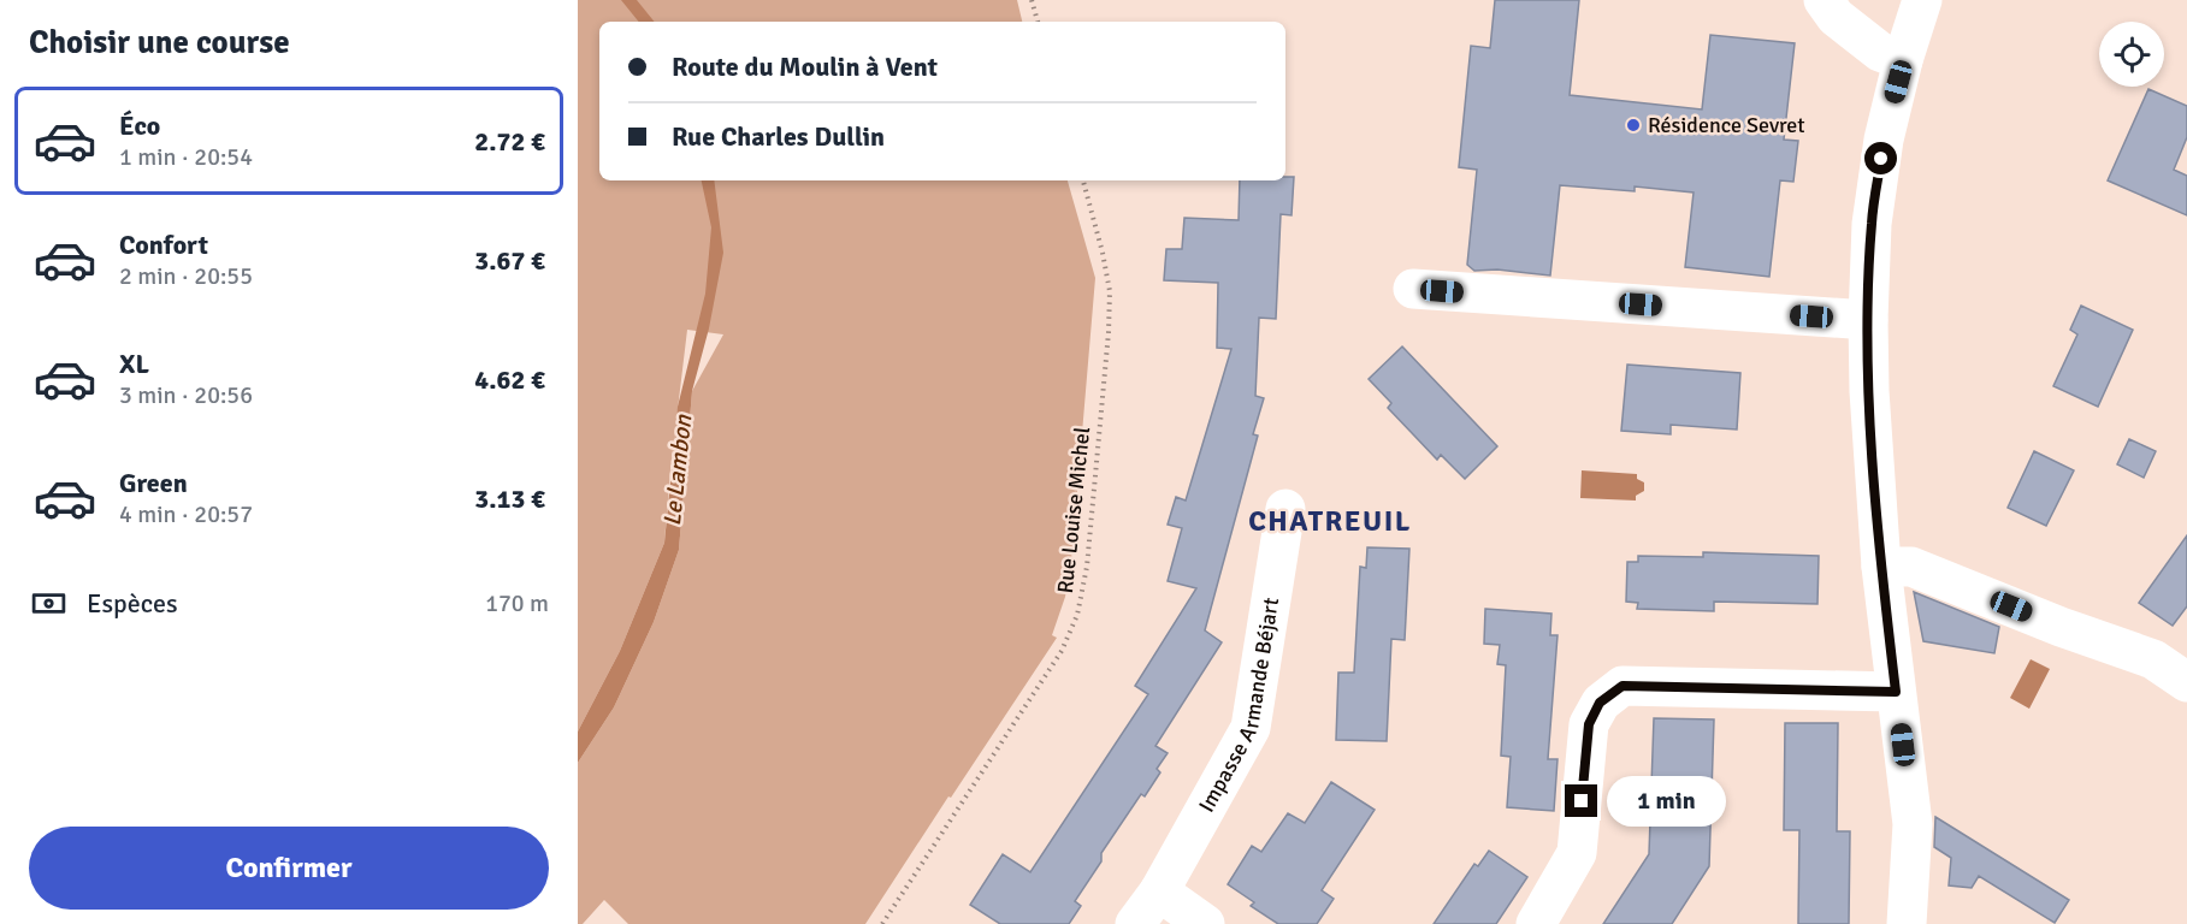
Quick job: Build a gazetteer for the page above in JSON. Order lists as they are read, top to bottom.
{
  "streets": {
    "street": ["Impasse Armande Béjart"],
    "path": ["Rue Louise Michel"]
  },
  "districts": ["CHATREUIL"],
  "water": ["Le Lambon"],
  "places": ["Résidence Sevret"],
  "page": {
    "heading": "Choisir une course",
    "banner": ["Route du Moulin à Vent", "Rue Charles Dullin"],
    "list": [
      {
        "name": "Éco",
        "note": "1 min · 20:54",
        "value": "2.72 €"
      },
      {
        "name": "Confort",
        "note": "2 min · 20:55",
        "value": "3.67 €"
      },
      {
        "name": "XL",
        "note": "3 min · 20:56",
        "value": "4.62 €"
      },
      {
        "name": "Green",
        "note": "4 min · 20:57",
        "value": "3.13 €"
      }
    ],
    "pay": ["Espèces", "170 m"],
    "bubble": "1 min",
    "buttons": "Confirmer"
  }
}
